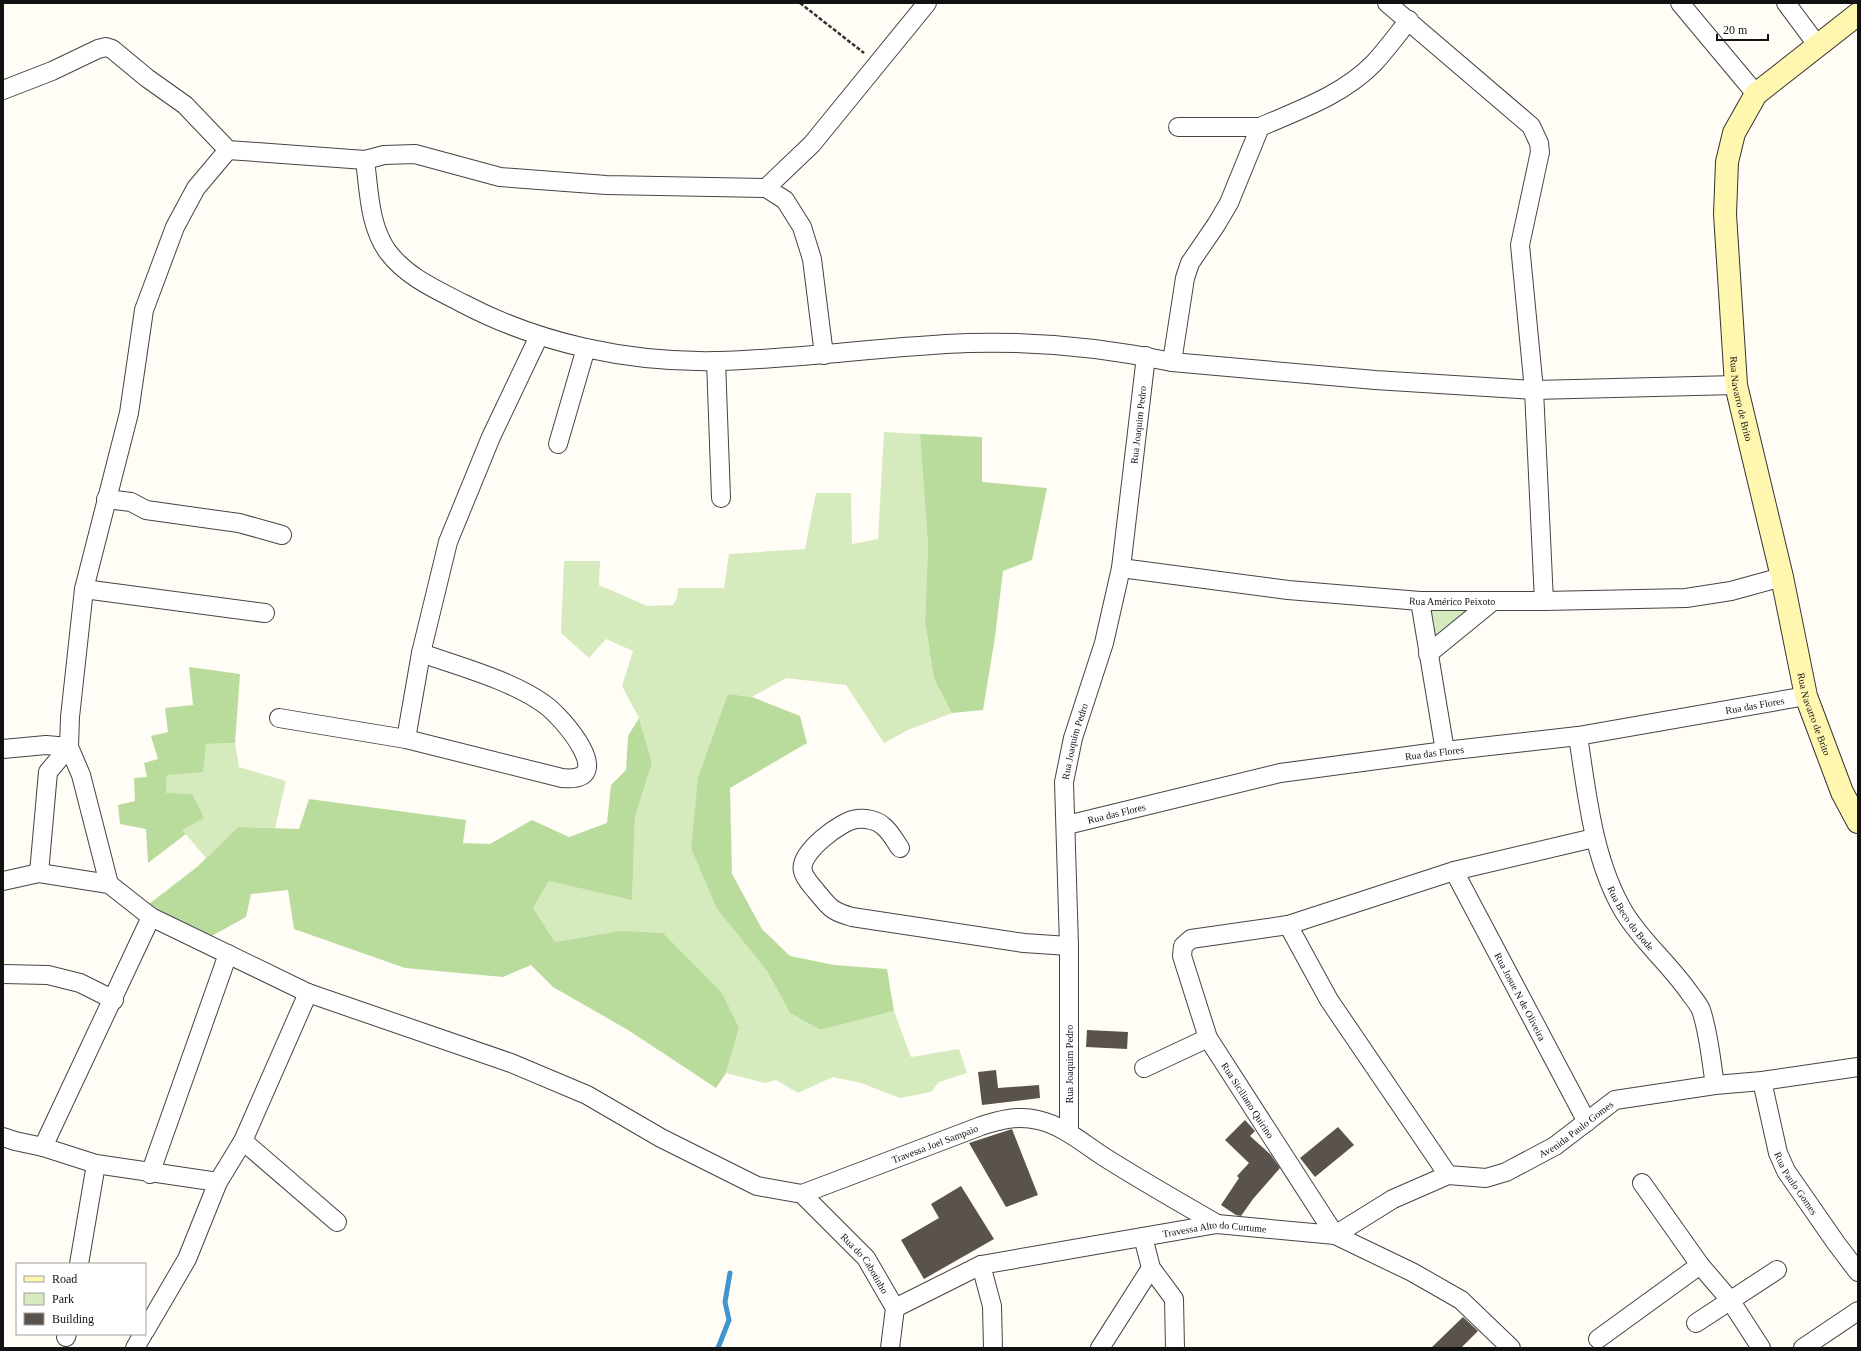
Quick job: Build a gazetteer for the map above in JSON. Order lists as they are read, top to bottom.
{
  "streets": {
    "main road": ["Rua Navarro de Brito"],
    "street": [
      "Rua Joaquim Pedro",
      "Rua Américo Peixoto",
      "Rua das Flores",
      "Rua Beco do Bode",
      "Rua Josue N de Oliveira",
      "Rua Siciliano Quirino",
      "Avenida Paulo Gomes",
      "Travessa Joel Sampaio",
      "Rua Paulo Gomes",
      "Travessa Alto do Curtume",
      "Rua do Cabotinho"
    ]
  },
  "crossings": [
    ["Rua Navarro de Brito", "Rua Américo Peixoto"],
    ["Rua Navarro de Brito", "Rua das Flores"],
    ["Rua Joaquim Pedro", "Rua Américo Peixoto"],
    ["Rua Joaquim Pedro", "Rua das Flores"],
    ["Rua Joaquim Pedro", "Travessa Joel Sampaio"],
    ["Rua das Flores", "Rua Beco do Bode"],
    ["Rua Beco do Bode", "Avenida Paulo Gomes"],
    ["Rua Josue N de Oliveira", "Avenida Paulo Gomes"],
    ["Rua Siciliano Quirino", "Avenida Paulo Gomes"],
    ["Rua Siciliano Quirino", "Travessa Alto do Curtume"],
    ["Avenida Paulo Gomes", "Rua Paulo Gomes"],
    ["Avenida Paulo Gomes", "Travessa Alto do Curtume"],
    ["Travessa Joel Sampaio", "Travessa Alto do Curtume"],
    ["Travessa Joel Sampaio", "Rua do Cabotinho"],
    ["Travessa Alto do Curtume", "Rua do Cabotinho"]
  ],
  "legend": ["Road", "Park", "Building"],
  "scale_bar": "20 m"
}
